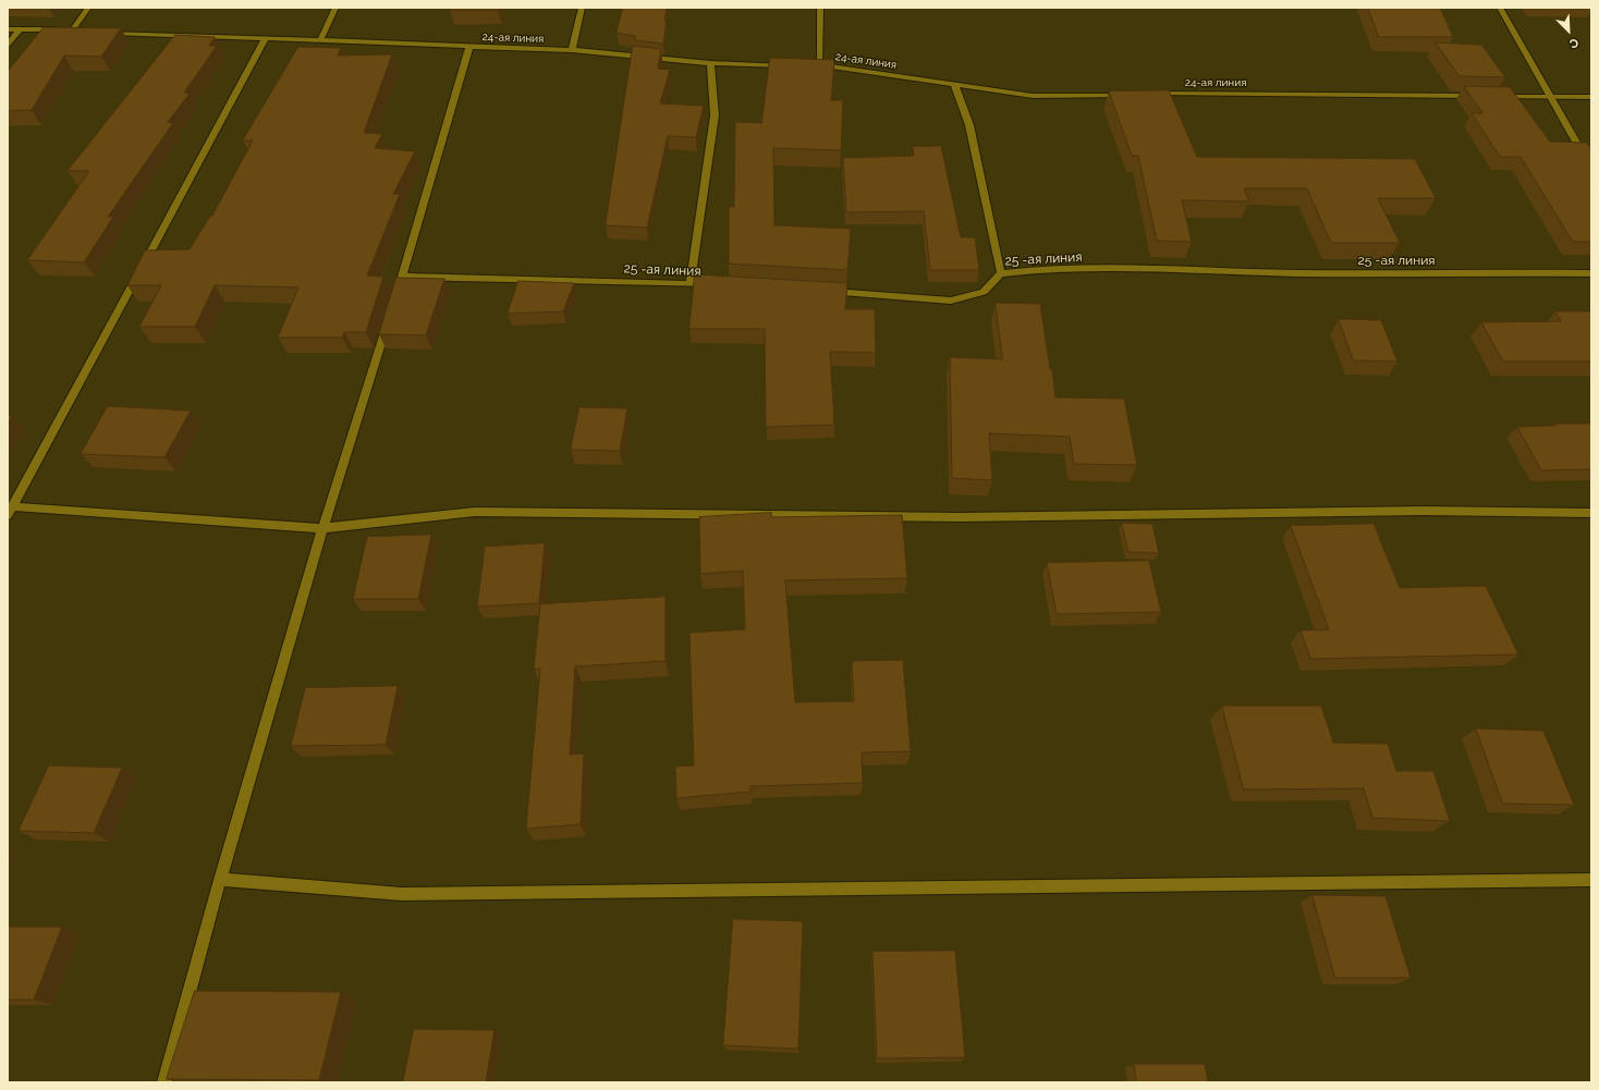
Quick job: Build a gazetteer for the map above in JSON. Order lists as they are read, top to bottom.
{
  "streets": {
    "street": ["24-ая линия", "25 -ая линия"]
  },
  "north": "bottom right"
}
